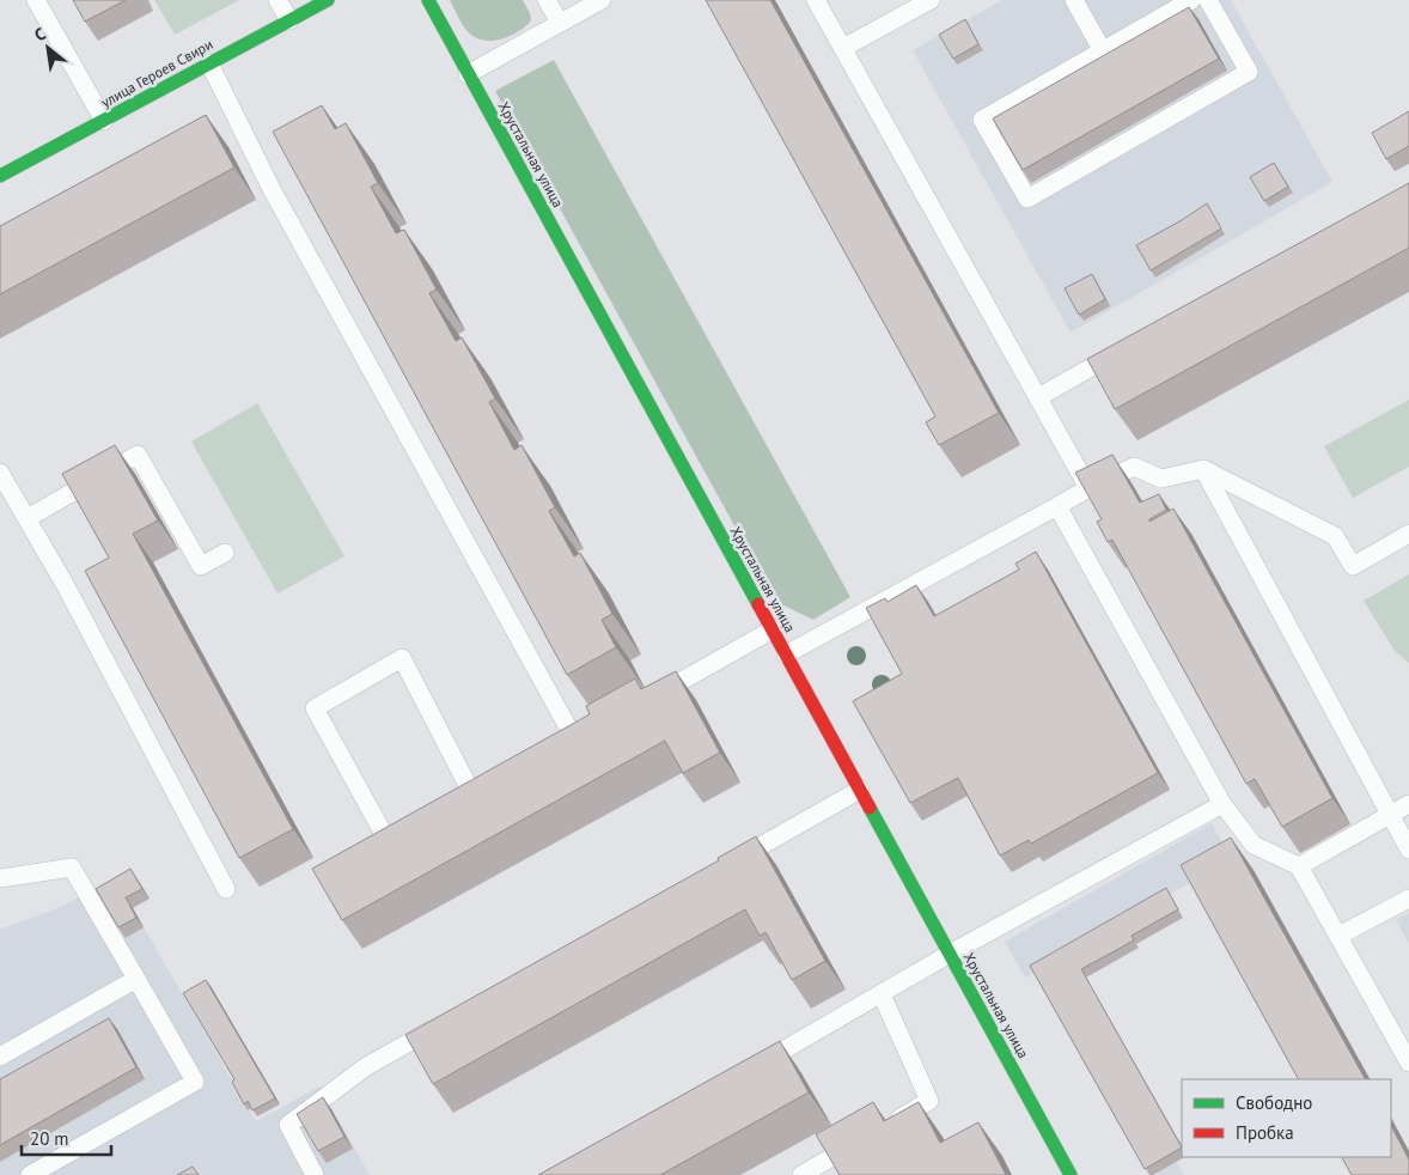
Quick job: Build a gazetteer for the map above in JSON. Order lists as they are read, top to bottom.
{
  "streets": {
    "main road": ["улица Героев Свири", "Хрустальная улица"]
  },
  "legend": ["Свободно", "Пробка"],
  "scale_bar": "20 m",
  "north": "top left"
}
